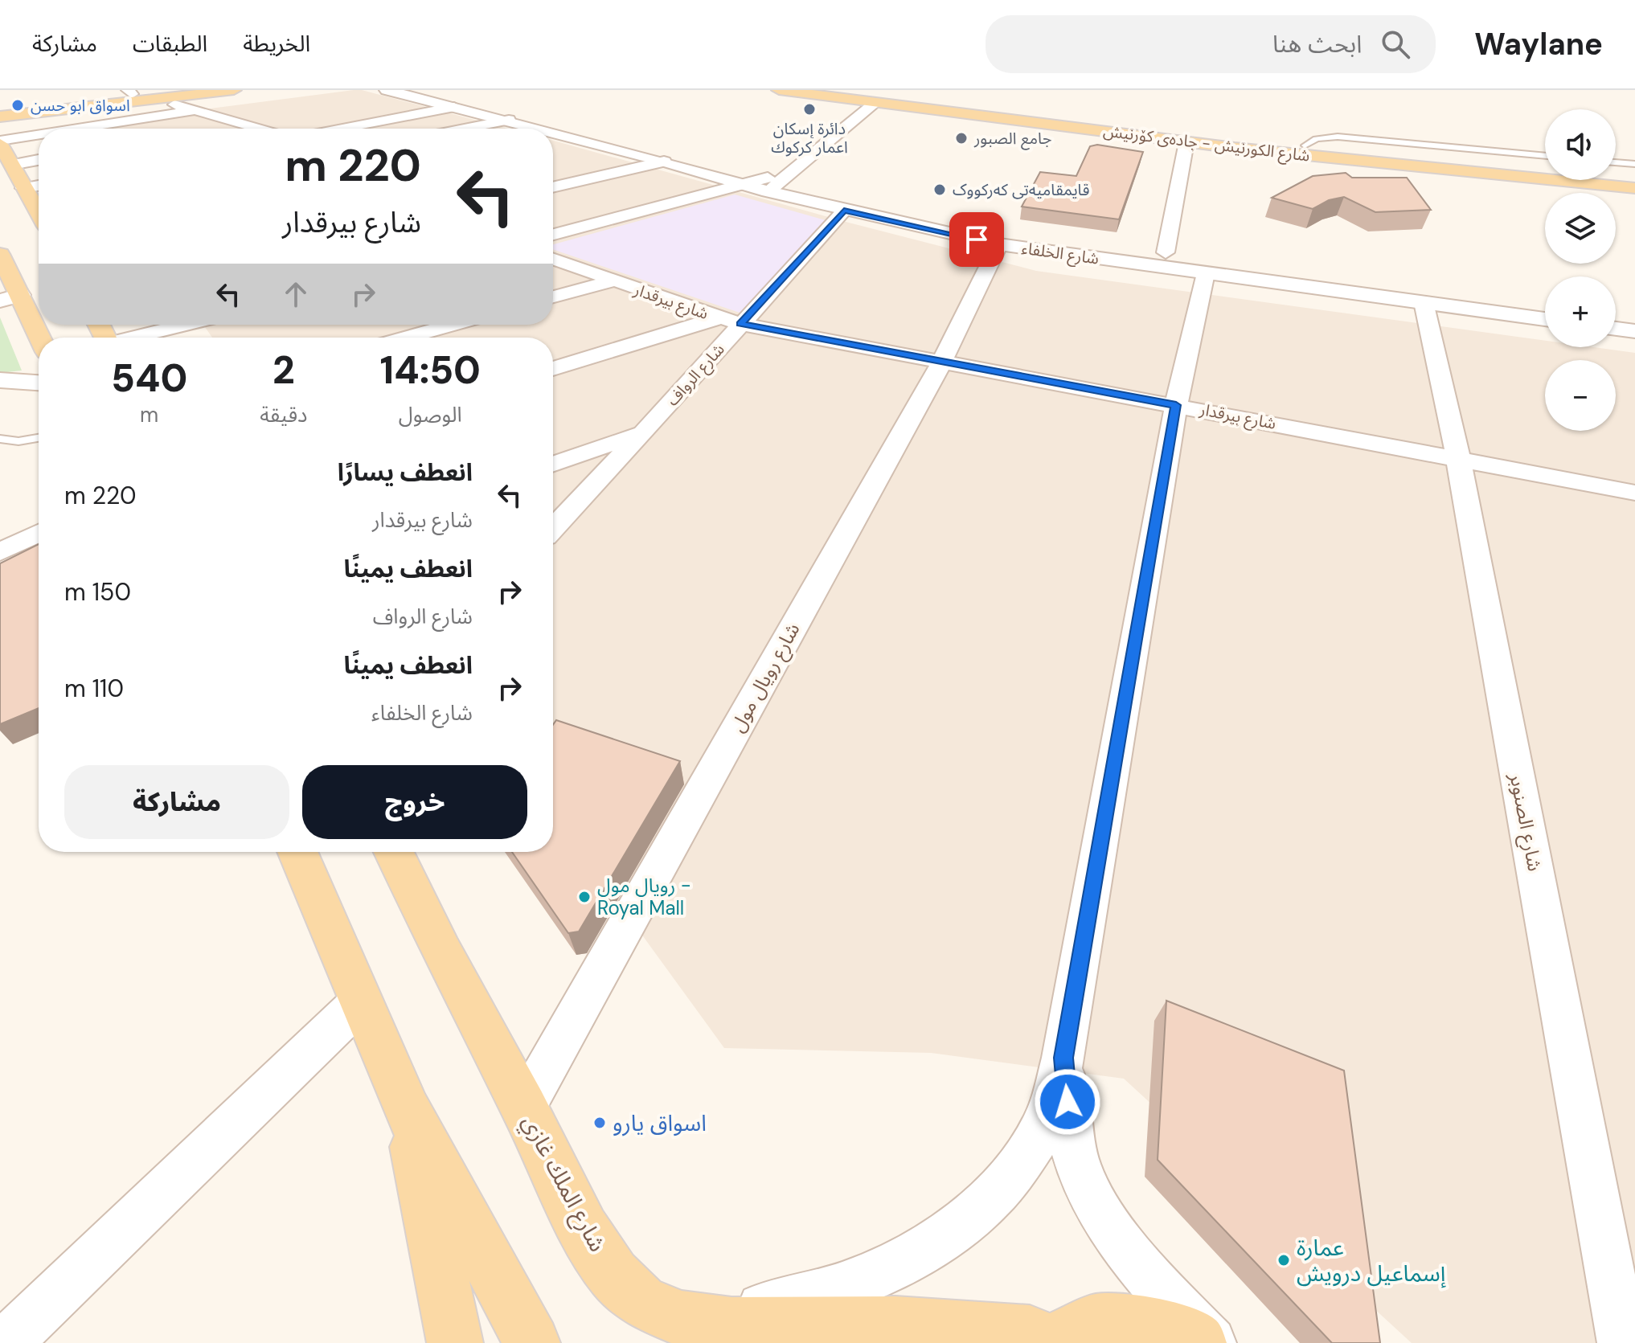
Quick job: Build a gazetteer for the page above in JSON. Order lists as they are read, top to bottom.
{
  "streets": {
    "main road": ["شارع الكورنيش - جادەی کۆرنیش", "شارع الملك غازي"],
    "street": [
      "شارع الخلفاء",
      "شارع بيرقدار",
      "شارع الرواف",
      "شارع رويال مول",
      "شارع الصنوبر"
    ]
  },
  "crossings": [
    ["شارع الخلفاء", "شارع الرواف"],
    ["شارع الخلفاء", "شارع رويال مول"],
    ["شارع الخلفاء", "شارع الصنوبر"],
    ["شارع بيرقدار", "شارع الرواف"],
    ["شارع بيرقدار", "شارع رويال مول"],
    ["شارع بيرقدار", "شارع الصنوبر"],
    ["شارع رويال مول", "شارع الملك غازي"]
  ],
  "places": [
    "اسواق ابو حسن",
    "دائرة إسكان اعمار كركوك",
    "جامع الصبور",
    "قایمقامیەتی کەرکووک",
    "رويال مول - Royal Mall",
    "اسواق يارو",
    "عمارة إسماعيل درويش"
  ],
  "page": {
    "header": "Waylane",
    "search": "ابحث هنا",
    "nav": ["الخريطة", "الطبقات", "مشاركة"],
    "map_buttons": ["+", "−"],
    "turn": ["220 m", "شارع بيرقدار"],
    "eta": [
      "14:50",
      "الوصول",
      "2",
      "دقيقة",
      "540",
      "m"
    ],
    "list": [
      {
        "name": "انعطف يسارًا",
        "note": "شارع بيرقدار",
        "value": "220 m"
      },
      {
        "name": "انعطف يمينًا",
        "note": "شارع الرواف",
        "value": "150 m"
      },
      {
        "name": "انعطف يمينًا",
        "note": "شارع الخلفاء",
        "value": "110 m"
      }
    ],
    "buttons": ["خروج", "مشاركة"]
  }
}
